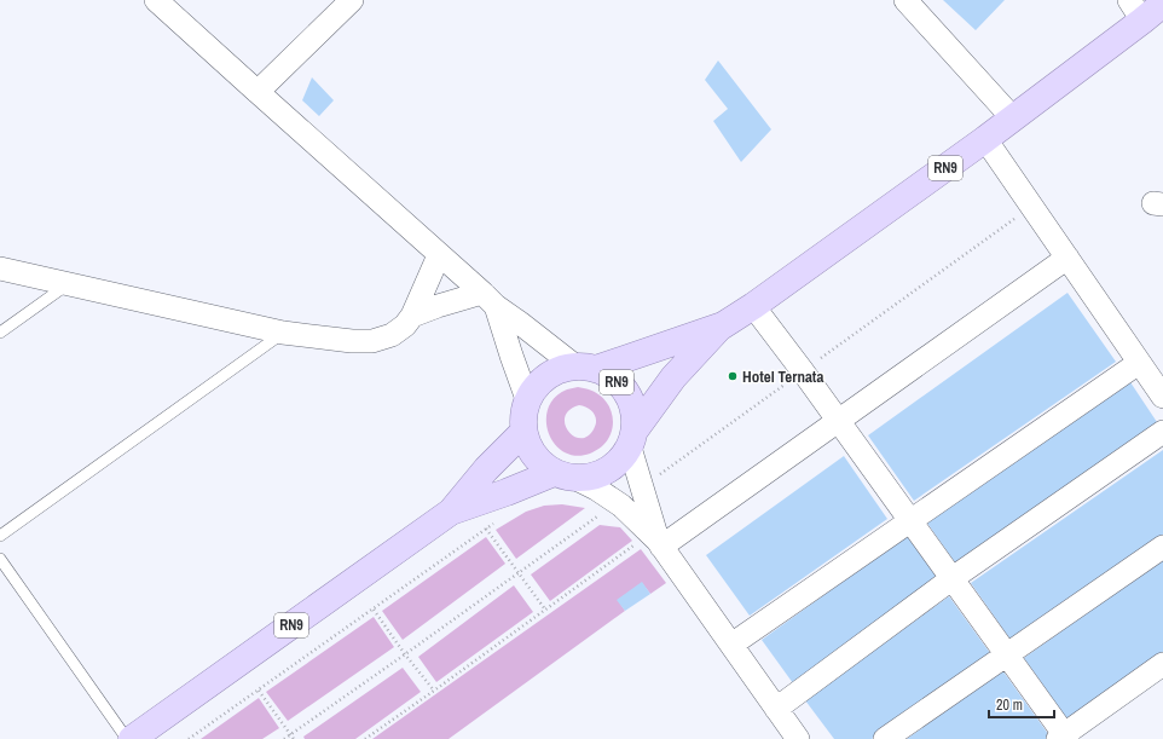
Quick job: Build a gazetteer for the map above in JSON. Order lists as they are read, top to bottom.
{
  "streets": {
    "main road": ["RN9"]
  },
  "places": ["Hotel Ternata"],
  "scale_bar": "20 m"
}
